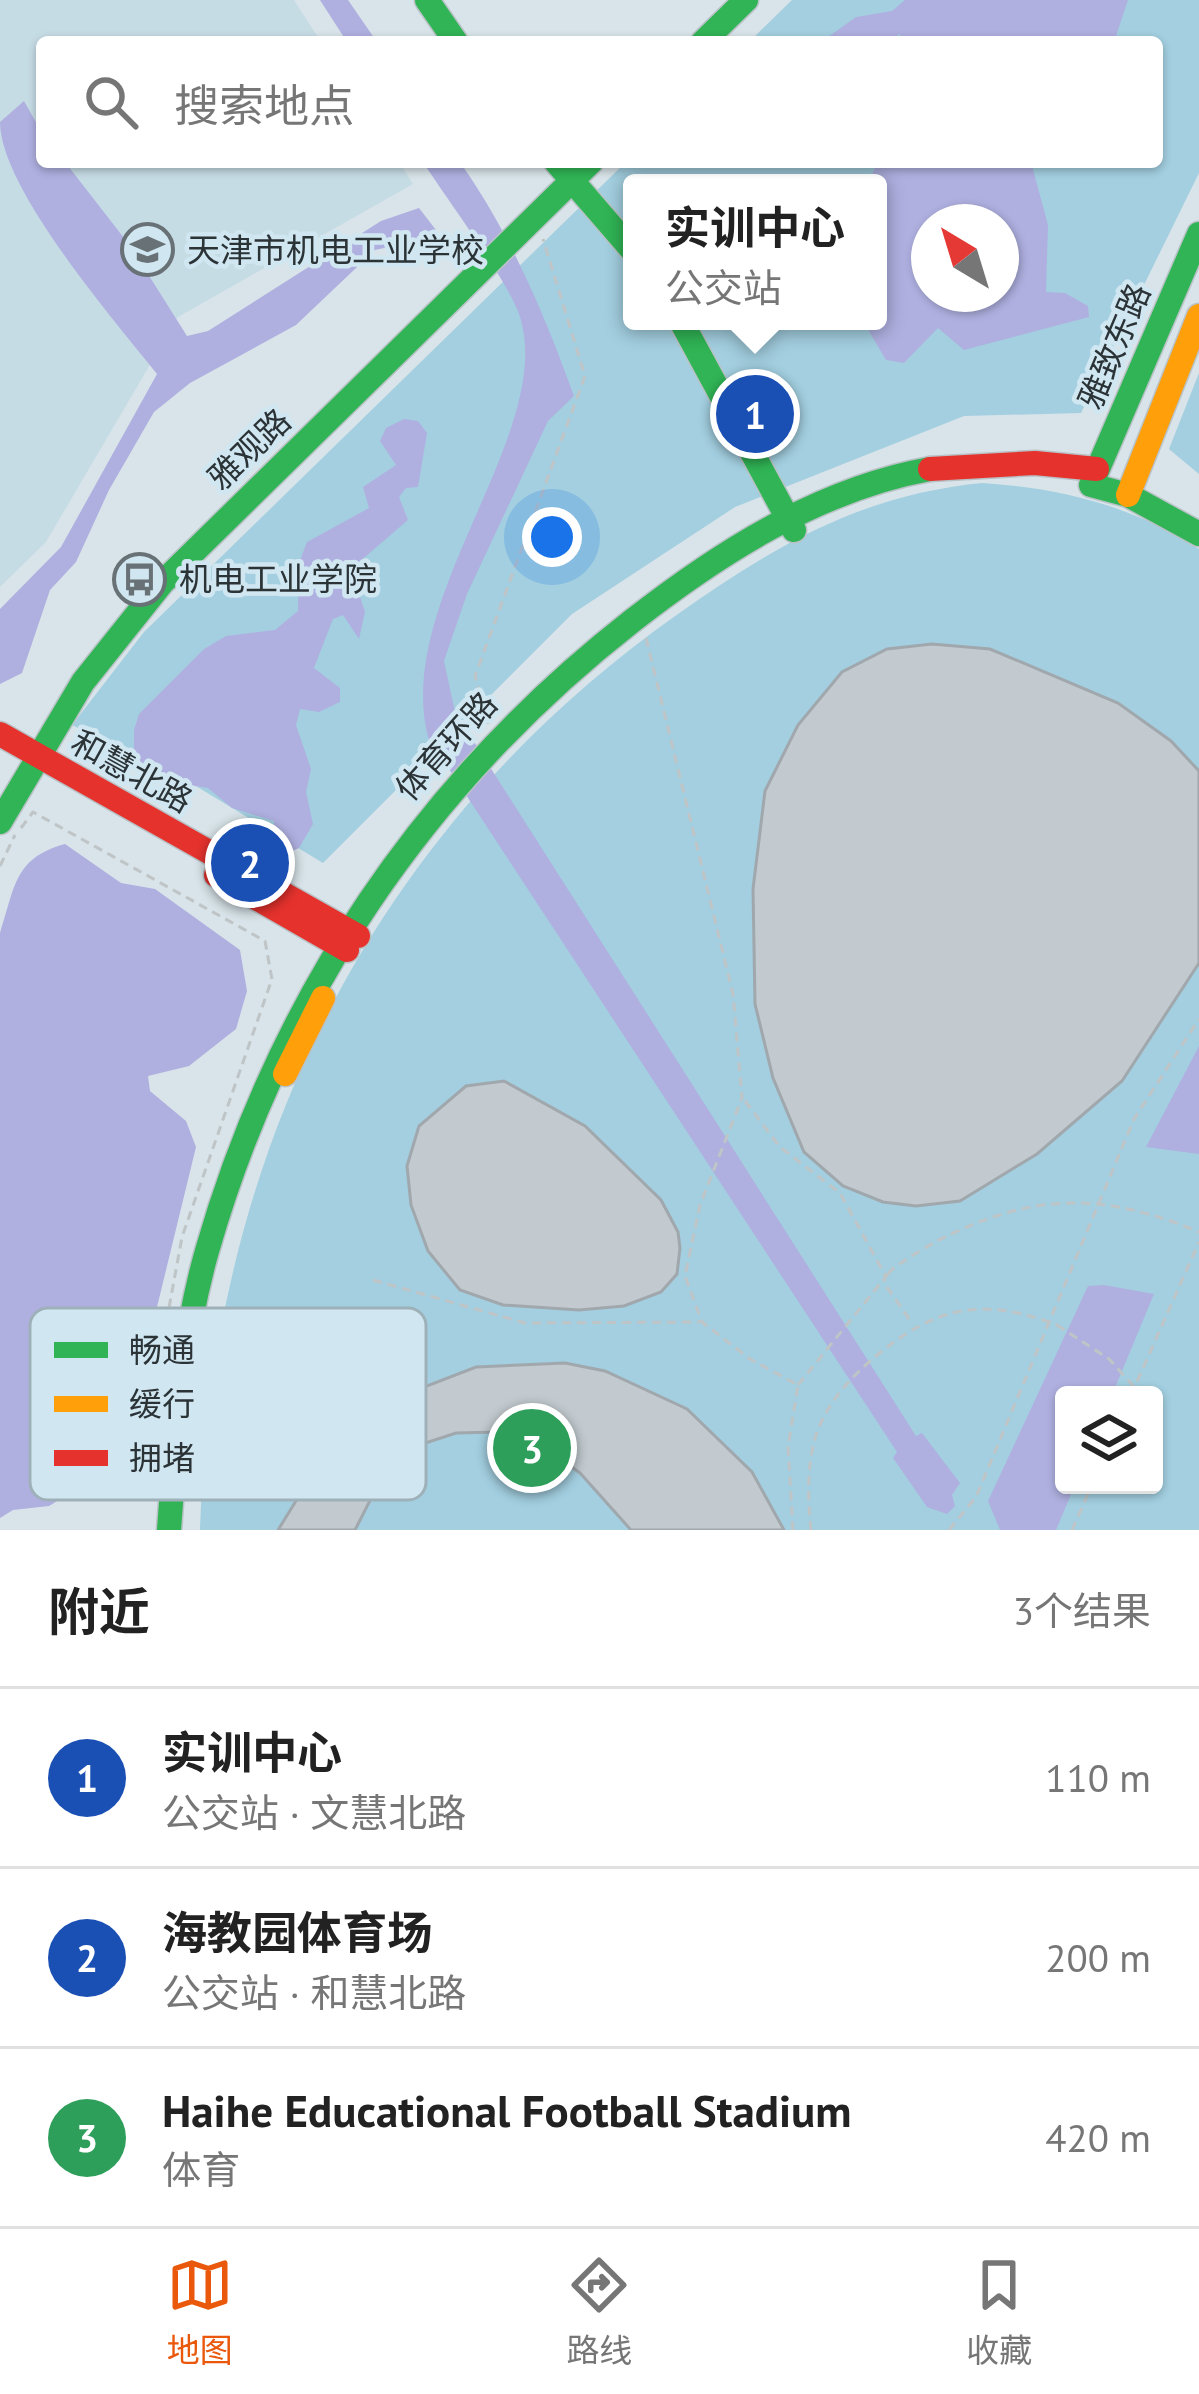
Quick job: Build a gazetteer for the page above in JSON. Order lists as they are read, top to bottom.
{
  "streets": {
    "main road": [
      "雅致东路",
      "雅观路",
      "体育环路",
      "和慧北路"
    ]
  },
  "crossings": [
    ["雅致东路", "体育环路"],
    ["雅观路", "和慧北路"],
    ["体育环路", "和慧北路"]
  ],
  "places": {
    "school or university": ["天津市机电工业学校"],
    "bus stop": ["机电工业学院"]
  },
  "legend": ["畅通", "缓行", "拥堵"],
  "north": "top left",
  "page": {
    "search": "搜索地点",
    "popup": ["实训中心", "公交站"],
    "pins": ["1", "2", "3"],
    "heading": ["附近", "3个结果"],
    "list": [
      {
        "mark": "1",
        "name": "实训中心",
        "note": "公交站 · 文慧北路",
        "value": "110 m"
      },
      {
        "mark": "2",
        "name": "海教园体育场",
        "note": "公交站 · 和慧北路",
        "value": "200 m"
      },
      {
        "mark": "3",
        "name": "Haihe Educational Football Stadium",
        "note": "体育",
        "value": "420 m"
      }
    ],
    "nav": ["地图", "路线", "收藏"]
  }
}
